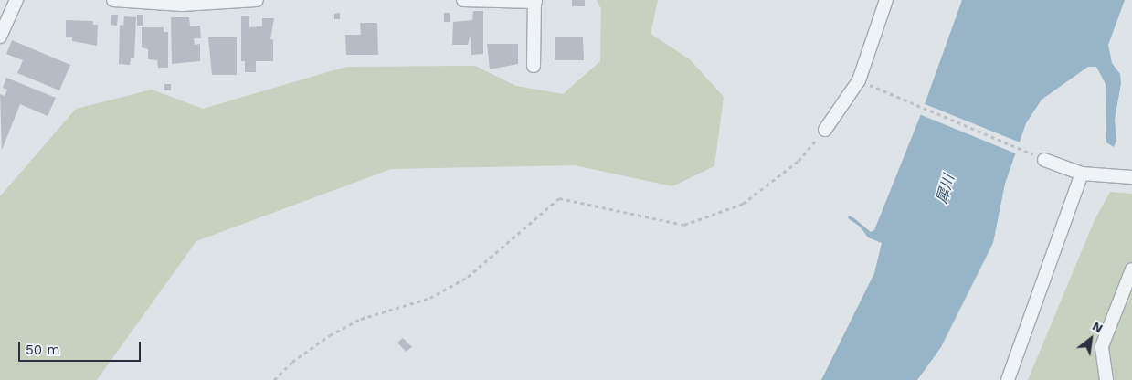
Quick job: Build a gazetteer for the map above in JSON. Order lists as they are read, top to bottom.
{
  "water": ["犀川"],
  "scale_bar": "50 m",
  "north": "top right"
}
